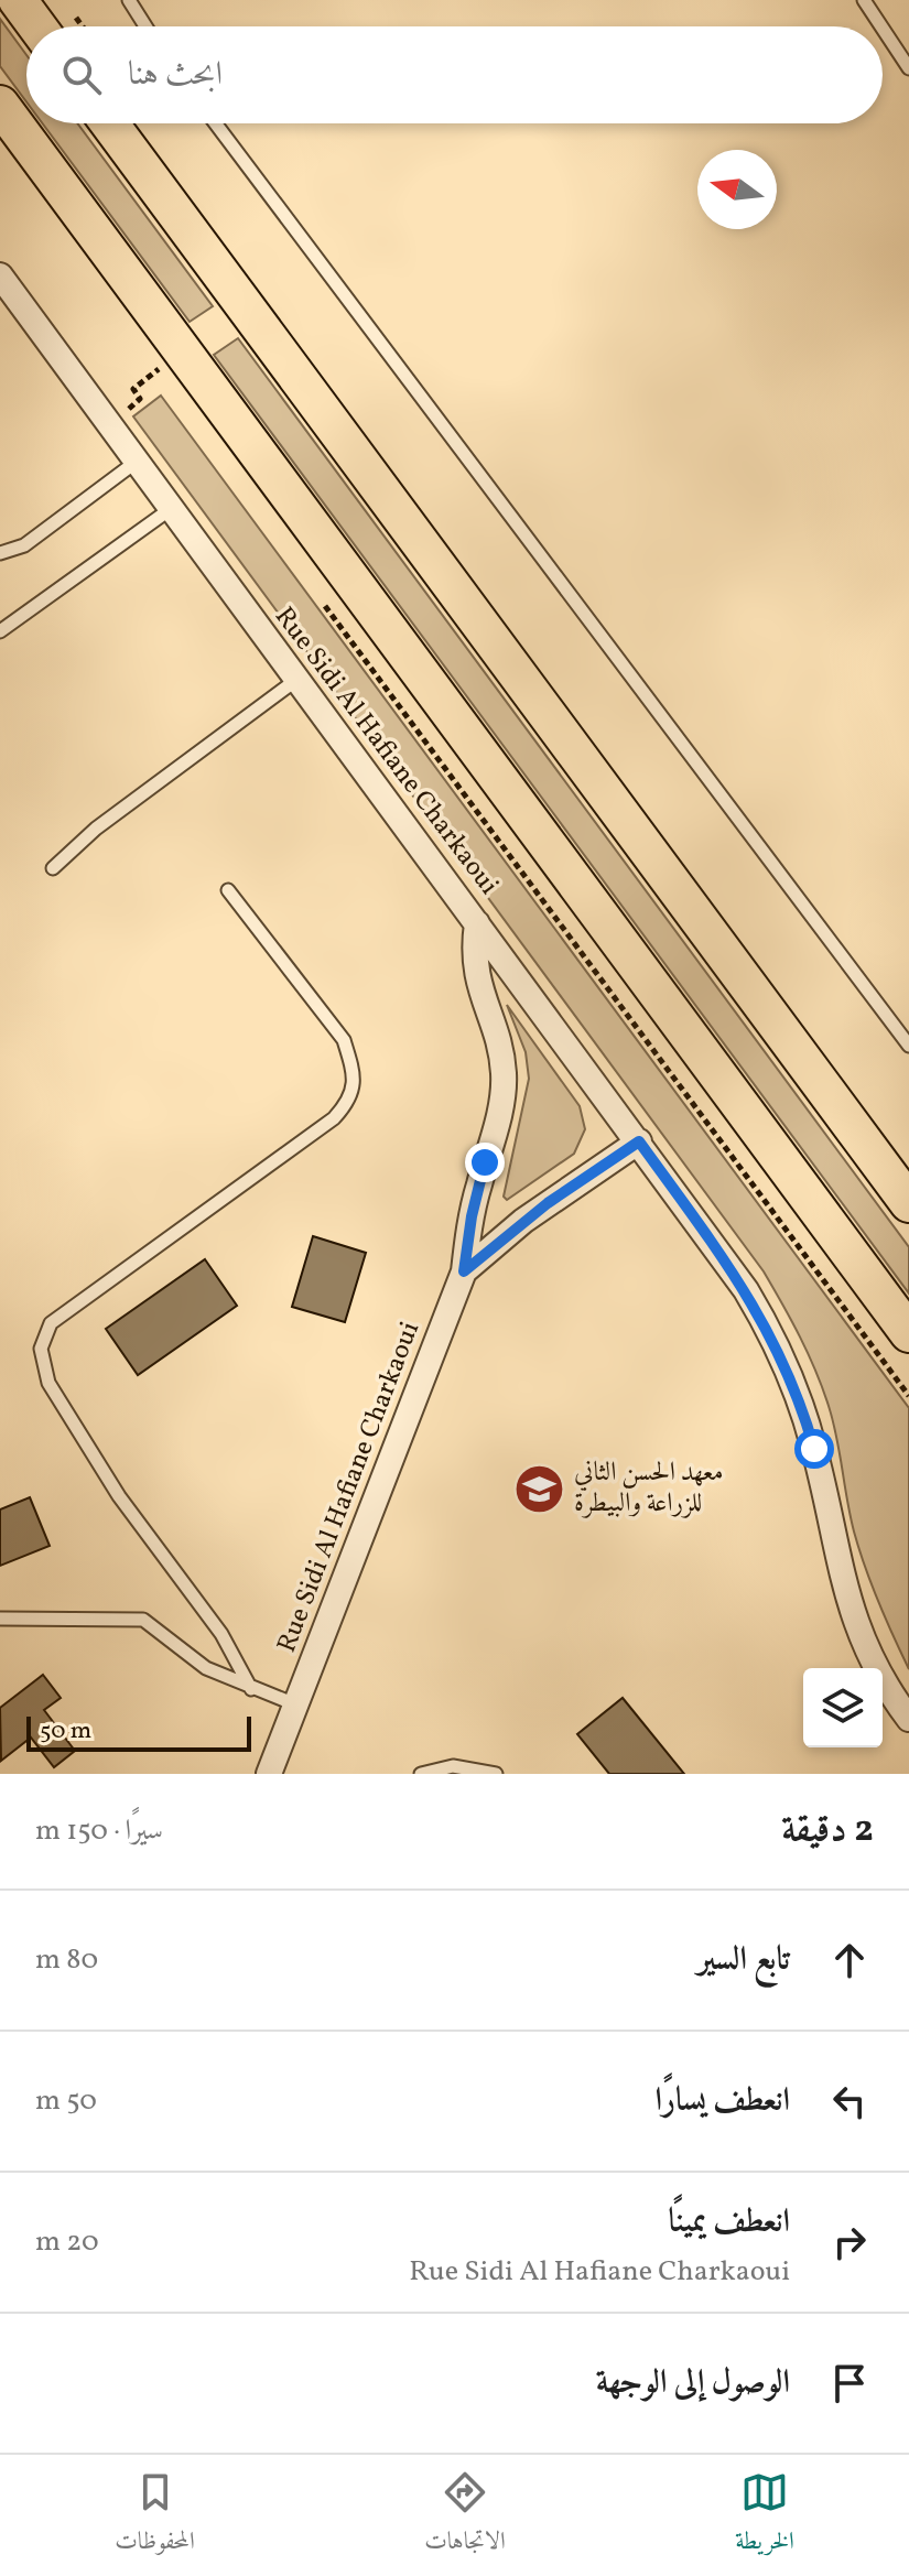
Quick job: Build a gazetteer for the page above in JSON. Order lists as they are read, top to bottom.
{
  "streets": {
    "street": ["Rue Sidi Al Hafiane Charkaoui"]
  },
  "places": {
    "school or university": ["معهد الحسن الثاني للزراعة والبيطرة"]
  },
  "scale_bar": "50 m",
  "north": "left",
  "page": {
    "search": "ابحث هنا",
    "scale": "50 m",
    "heading": ["2 دقيقة", "سيرًا · 150 m"],
    "list": [
      ["تابع السير", "80 m"],
      ["انعطف يسارًا", "50 m"],
      ["انعطف يمينًا", "Rue Sidi Al Hafiane Charkaoui", "20 m"],
      "الوصول إلى الوجهة"
    ],
    "nav": ["الخريطة", "الاتجاهات", "المحفوظات"]
  }
}
